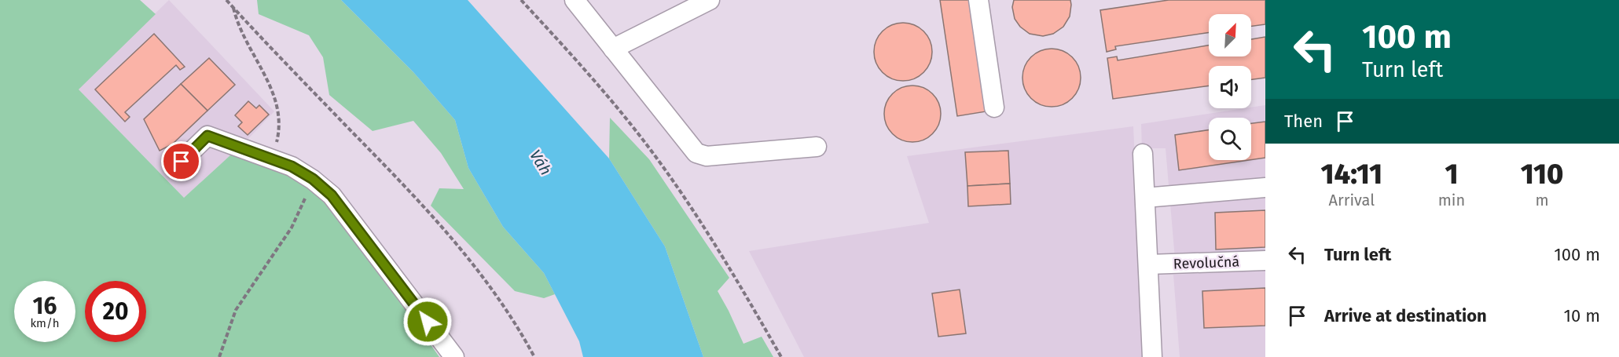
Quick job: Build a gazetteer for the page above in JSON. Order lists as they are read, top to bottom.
{
  "streets": {
    "lane": ["Revolučná"]
  },
  "water": ["Váh"],
  "north": "top right",
  "page": {
    "turn": ["100 m", "Turn left"],
    "then": "Then",
    "eta": [
      "14:11",
      "Arrival",
      "1",
      "min",
      "110",
      "m"
    ],
    "list": [
      {
        "name": "Turn left",
        "value": "100 m"
      },
      {
        "name": "Arrive at destination",
        "value": "10 m"
      }
    ],
    "speed": "16 km/h",
    "limit": "20"
  }
}
